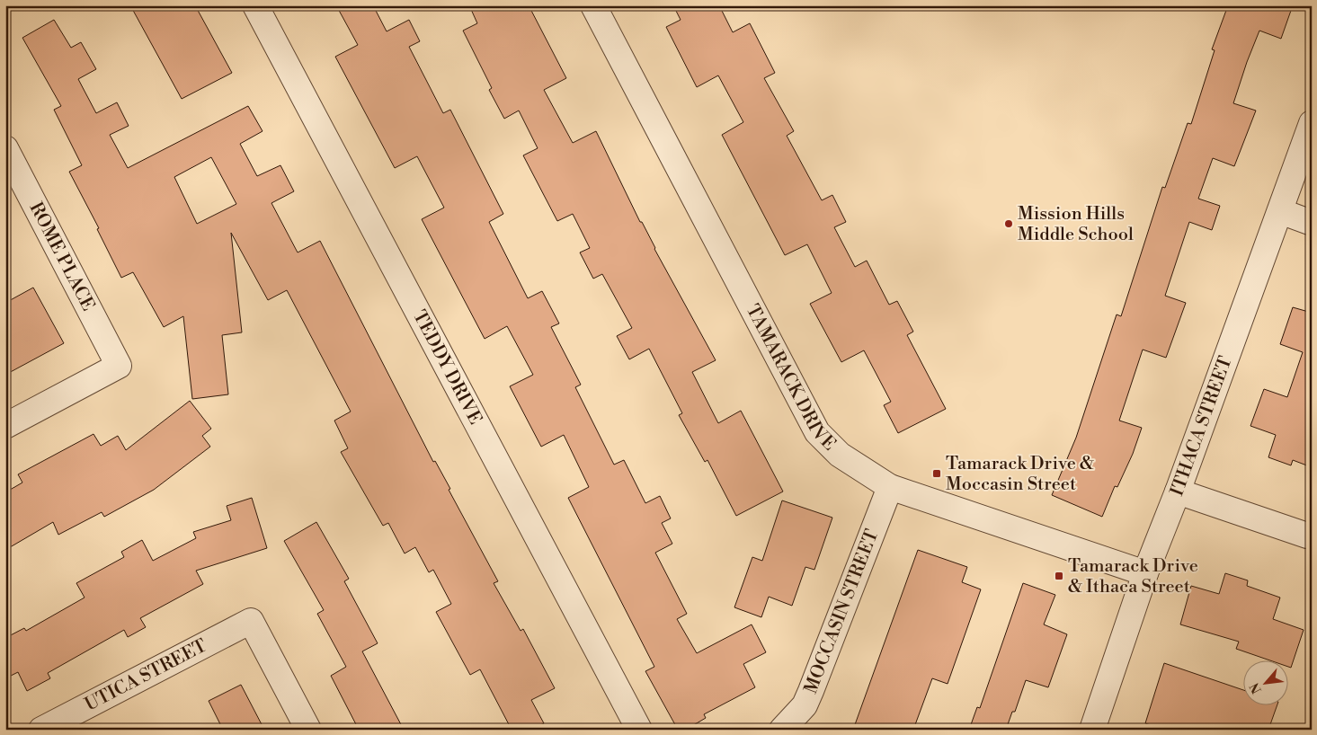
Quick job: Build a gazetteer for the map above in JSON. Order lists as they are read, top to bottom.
{
  "streets": {
    "street": [
      "ROME PLACE",
      "TEDDY DRIVE",
      "TAMARACK DRIVE",
      "ITHACA STREET",
      "MOCCASIN STREET",
      "UTICA STREET"
    ]
  },
  "crossings": [
    ["TAMARACK DRIVE", "ITHACA STREET"],
    ["TAMARACK DRIVE", "MOCCASIN STREET"]
  ],
  "places": {
    "other": ["Mission Hills Middle School"],
    "transit": ["Tamarack Drive & Moccasin Street", "Tamarack Drive & Ithaca Street"]
  },
  "north": "bottom left"
}
